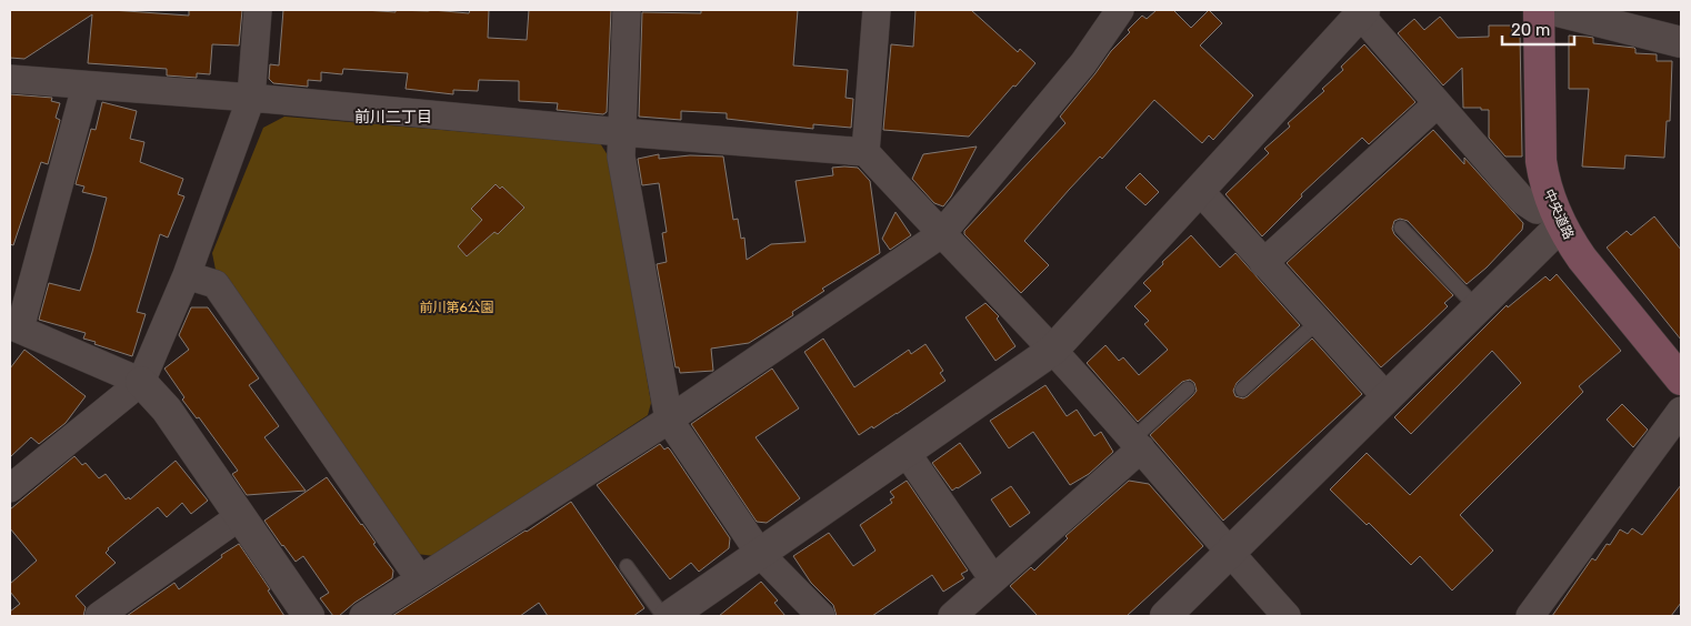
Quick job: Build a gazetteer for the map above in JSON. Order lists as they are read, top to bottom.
{
  "streets": {
    "main road": ["中央道路"]
  },
  "districts": ["前川二丁目"],
  "parks": ["前川第6公園"],
  "scale_bar": "20 m"
}
